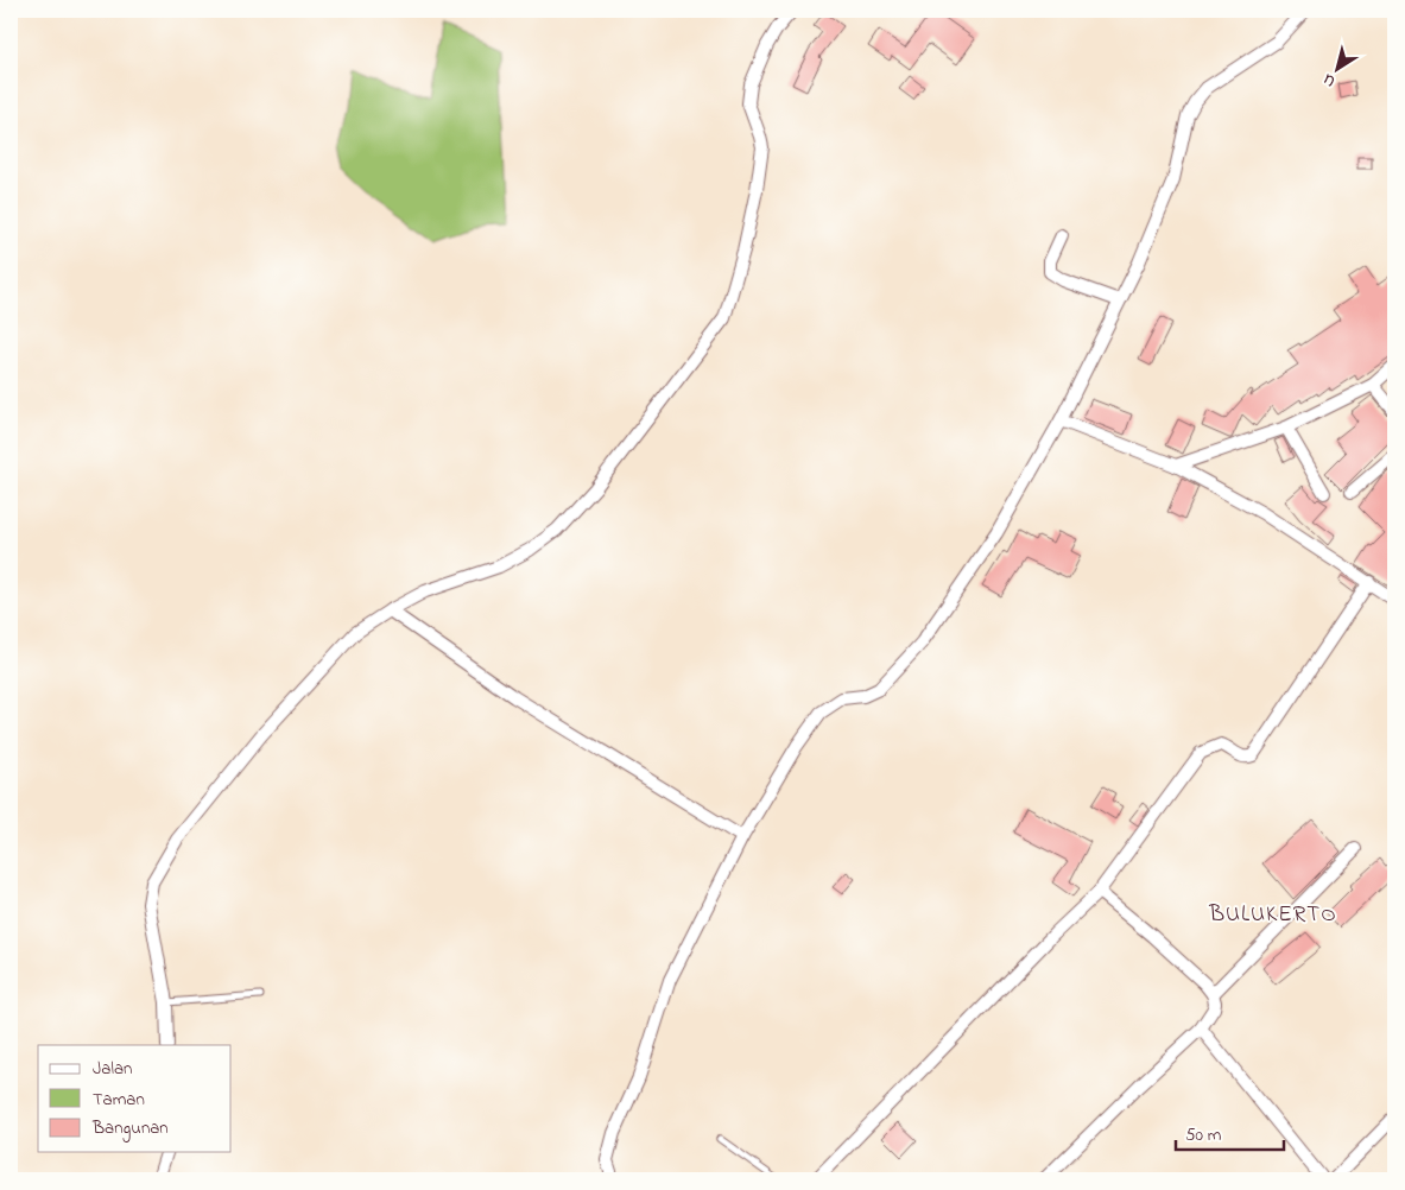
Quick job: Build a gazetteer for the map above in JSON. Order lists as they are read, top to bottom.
{
  "districts": ["BULUKERTO"],
  "legend": ["Jalan", "Taman", "Bangunan"],
  "scale_bar": "50 m",
  "north": "bottom left"
}
